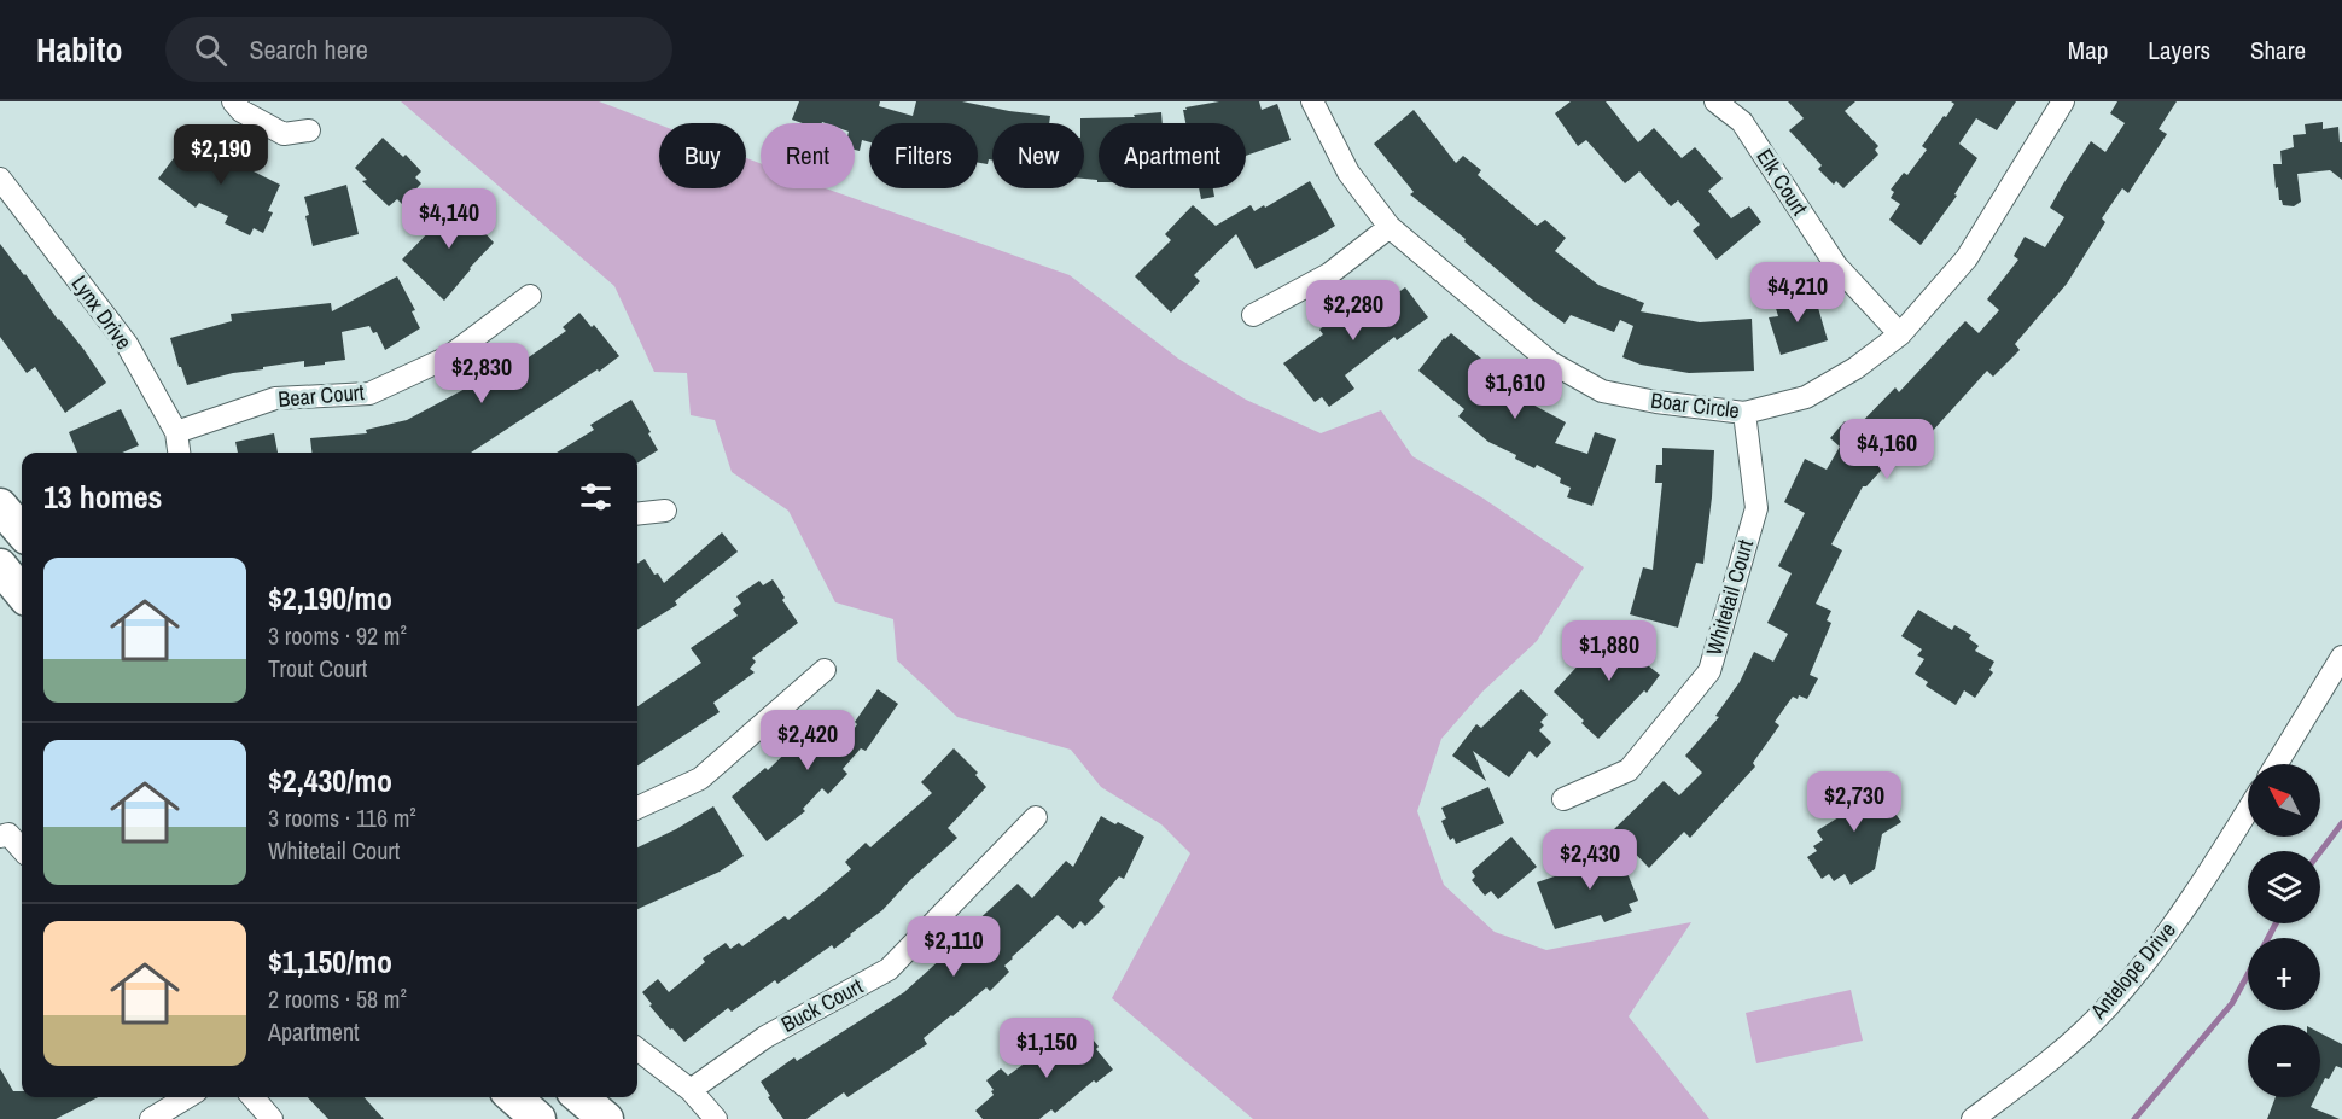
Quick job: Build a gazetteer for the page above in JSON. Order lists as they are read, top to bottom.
{
  "streets": {
    "street": [
      "Elk Court",
      "Lynx Drive",
      "Bear Court",
      "Boar Circle",
      "Whitetail Court",
      "Antelope Drive",
      "Buck Court"
    ]
  },
  "crossings": [
    ["Elk Court", "Boar Circle"],
    ["Lynx Drive", "Bear Court"],
    ["Boar Circle", "Whitetail Court"]
  ],
  "north": "top left",
  "page": {
    "header": "Habito",
    "search": "Search here",
    "nav": ["Map", "Layers", "Share"],
    "chip": [
      "Buy",
      "Rent",
      "Filters",
      "New",
      "Apartment"
    ],
    "price": [
      "$2,190",
      "$4,140",
      "$4,210",
      "$2,280",
      "$2,830",
      "$1,610",
      "$4,160",
      "$1,880",
      "$2,420",
      "$2,730",
      "$2,430",
      "$2,110",
      "$1,150"
    ],
    "heading": "13 homes",
    "list": [
      {
        "name": "$2,190/mo",
        "note": "3 rooms · 92 m² · Trout Court"
      },
      {
        "name": "$2,430/mo",
        "note": "3 rooms · 116 m² · Whitetail Court"
      },
      {
        "name": "$1,150/mo",
        "note": "2 rooms · 58 m² · Apartment"
      }
    ],
    "map_buttons": ["+", "−"]
  }
}
